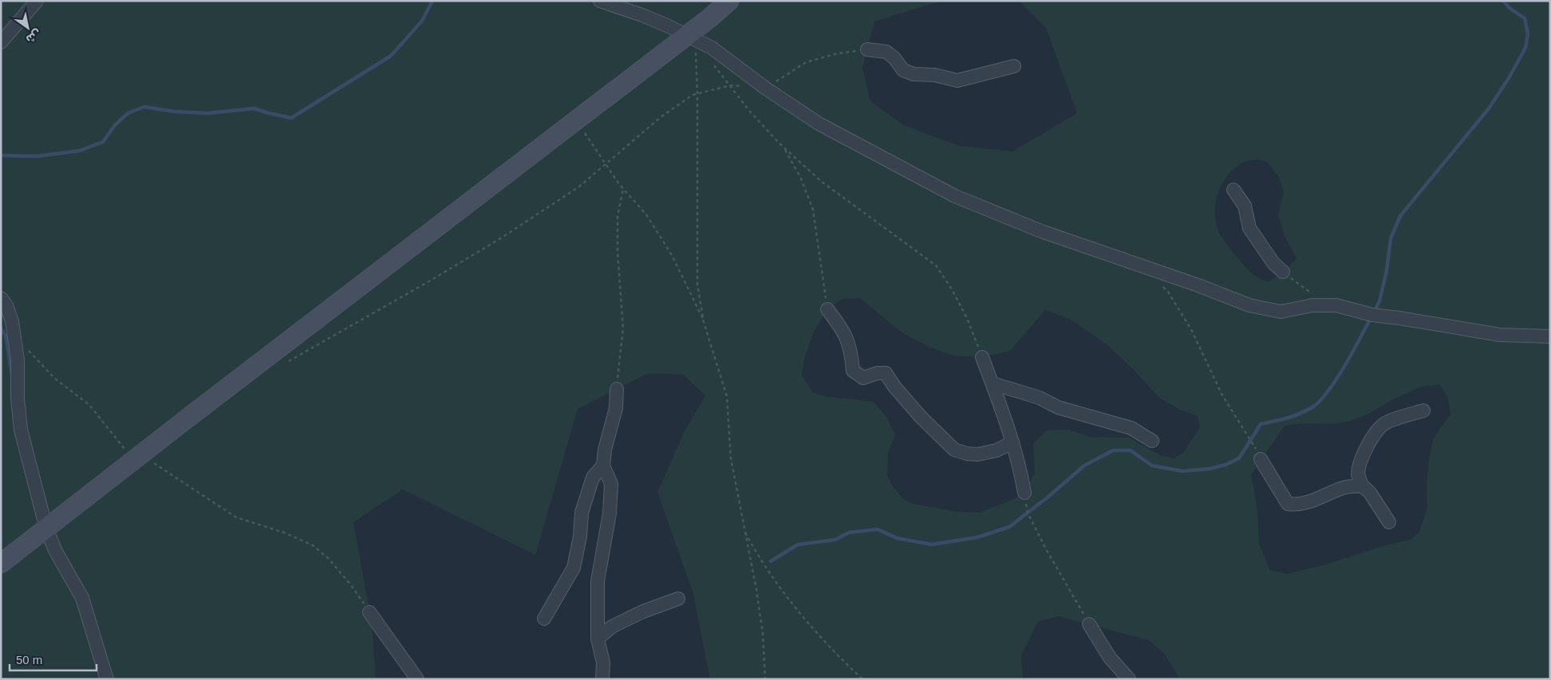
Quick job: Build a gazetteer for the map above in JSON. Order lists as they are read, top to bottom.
{
  "scale_bar": "50 m",
  "north": "bottom right"
}
